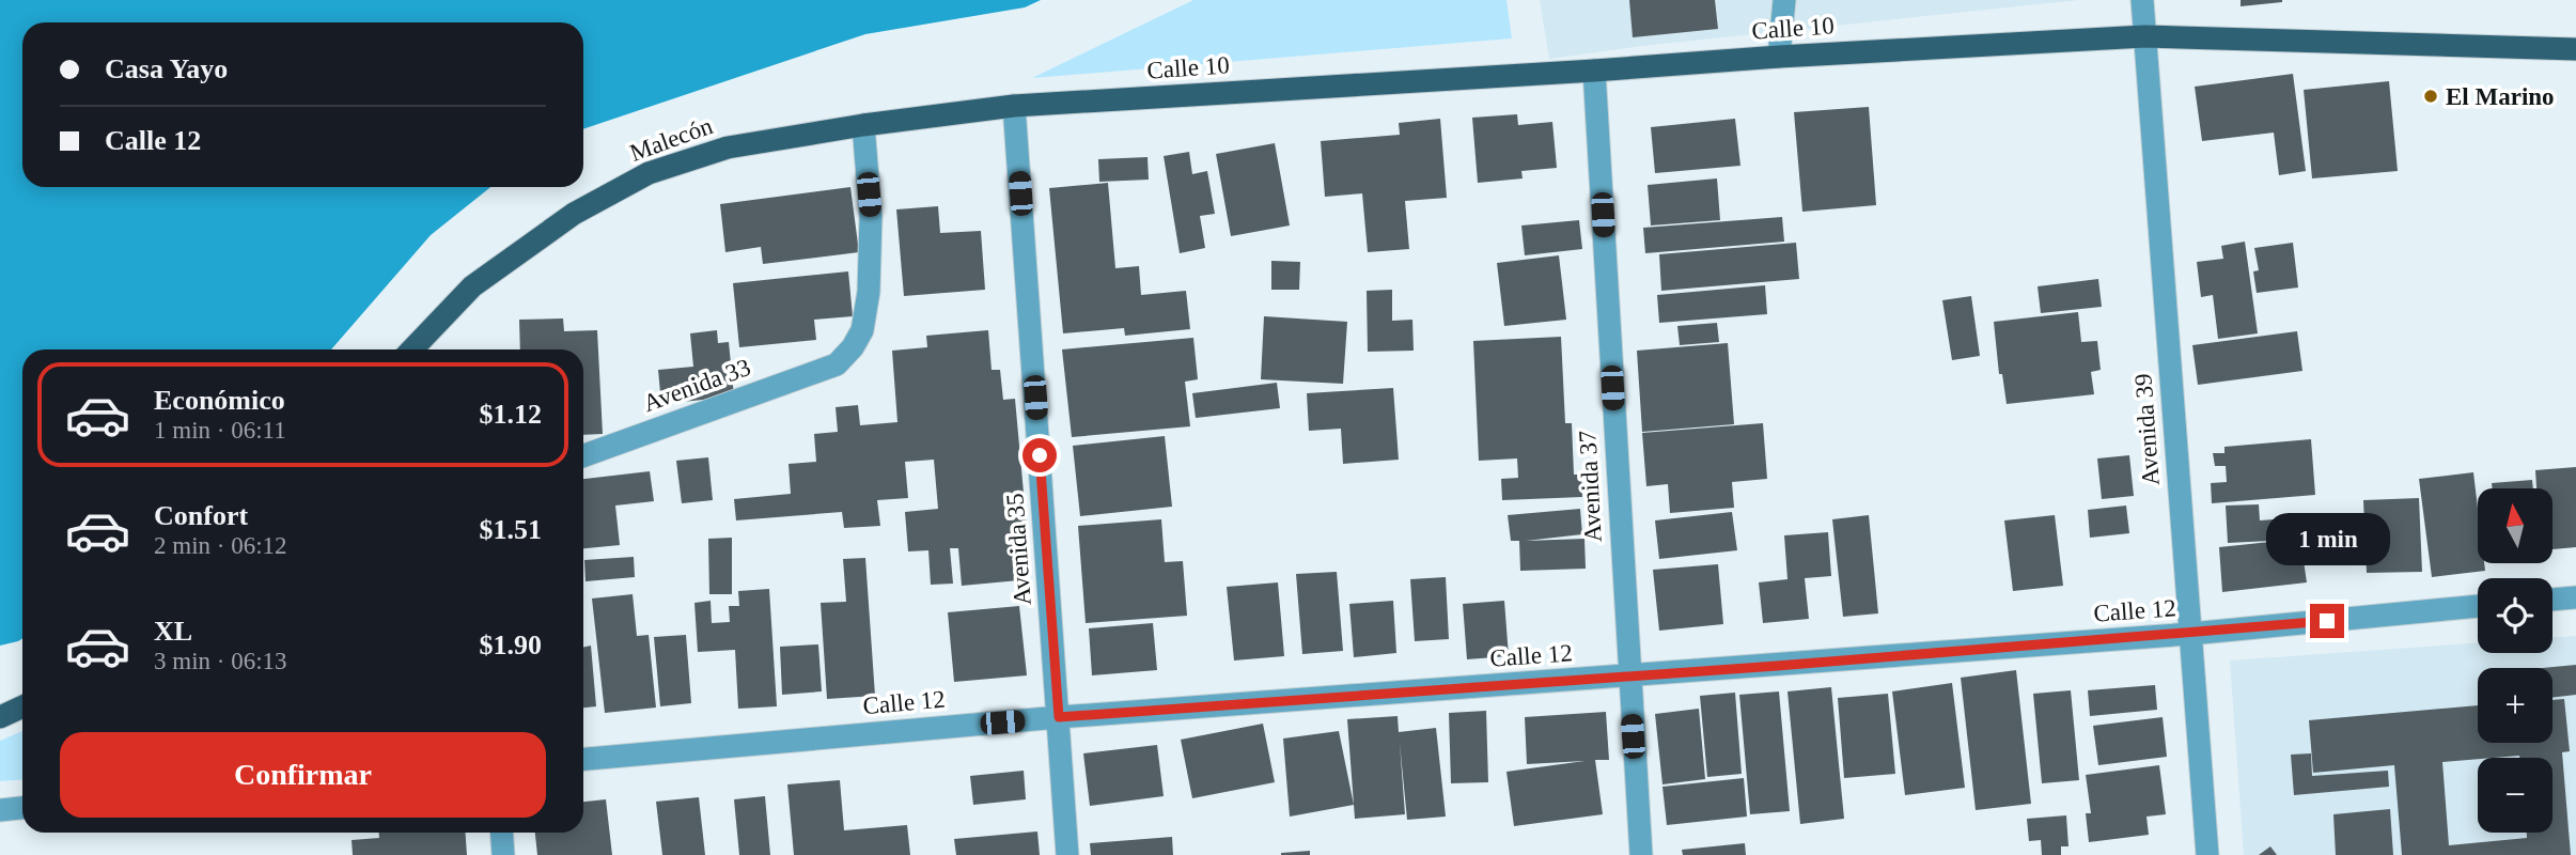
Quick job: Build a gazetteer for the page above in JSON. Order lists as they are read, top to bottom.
{
  "streets": {
    "main road": ["Calle 10", "Malecón"],
    "street": [
      "Avenida 33",
      "Avenida 39",
      "Avenida 37",
      "Avenida 35",
      "Calle 12"
    ]
  },
  "crossings": [
    ["Calle 10", "Malecón"],
    ["Calle 10", "Avenida 39"],
    ["Calle 10", "Avenida 37"],
    ["Calle 10", "Avenida 35"],
    ["Malecón", "Avenida 33"],
    ["Malecón", "Avenida 35"],
    ["Avenida 39", "Calle 12"],
    ["Avenida 37", "Calle 12"],
    ["Avenida 35", "Calle 12"]
  ],
  "places": ["El Marino"],
  "north": "top",
  "page": {
    "banner": ["Casa Yayo", "Calle 12"],
    "list": [
      {
        "name": "Económico",
        "note": "1 min · 06:11",
        "value": "$1.12"
      },
      {
        "name": "Confort",
        "note": "2 min · 06:12",
        "value": "$1.51"
      },
      {
        "name": "XL",
        "note": "3 min · 06:13",
        "value": "$1.90"
      }
    ],
    "map_buttons": ["+", "−"],
    "bubble": "1 min",
    "buttons": "Confirmar"
  }
}
